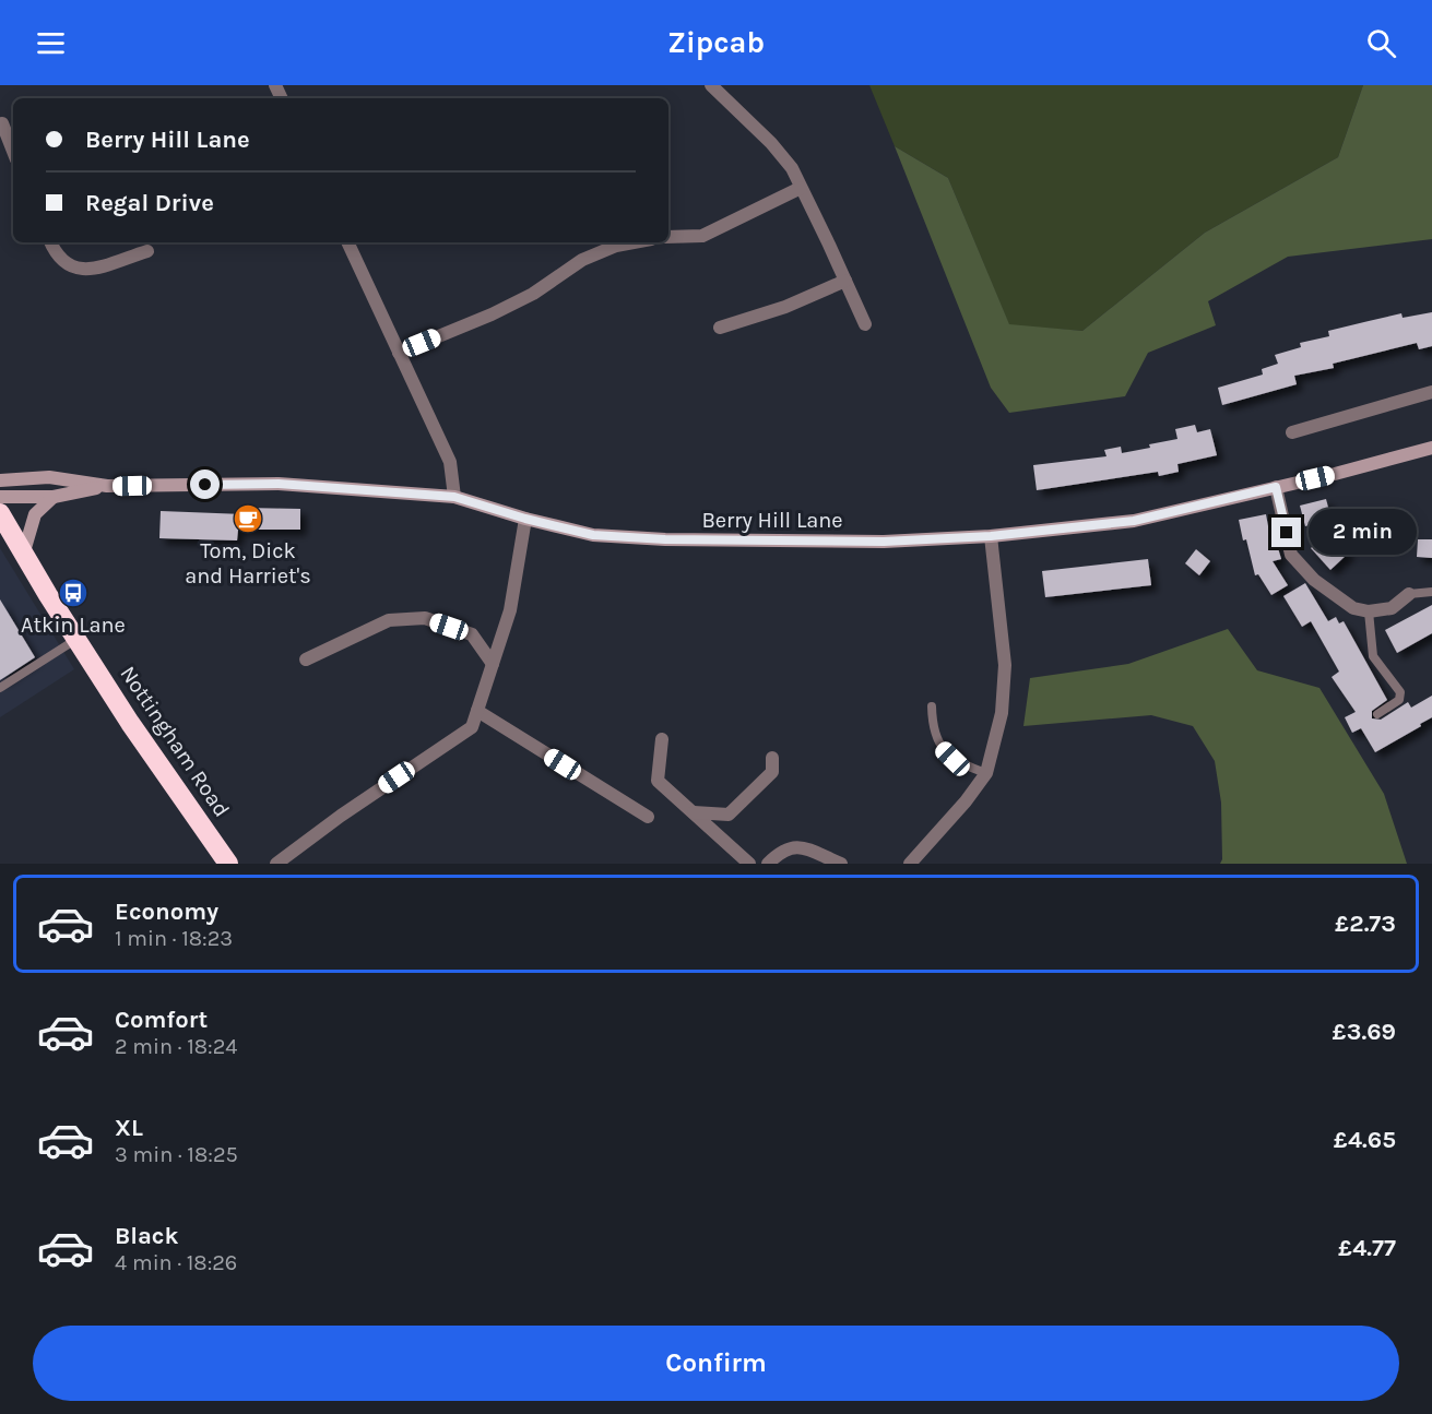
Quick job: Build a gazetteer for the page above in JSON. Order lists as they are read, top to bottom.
{
  "streets": {
    "highway": ["Nottingham Road"],
    "street": ["Berry Hill Lane"]
  },
  "places": {
    "cafe": ["Tom, Dick and Harriet's"],
    "bus stop": ["Atkin Lane"]
  },
  "page": {
    "header": "Zipcab",
    "banner": ["Berry Hill Lane", "Regal Drive"],
    "bubble": "2 min",
    "list": [
      {
        "name": "Economy",
        "note": "1 min · 18:23",
        "value": "£2.73"
      },
      {
        "name": "Comfort",
        "note": "2 min · 18:24",
        "value": "£3.69"
      },
      {
        "name": "XL",
        "note": "3 min · 18:25",
        "value": "£4.65"
      },
      {
        "name": "Black",
        "note": "4 min · 18:26",
        "value": "£4.77"
      }
    ],
    "buttons": "Confirm"
  }
}
